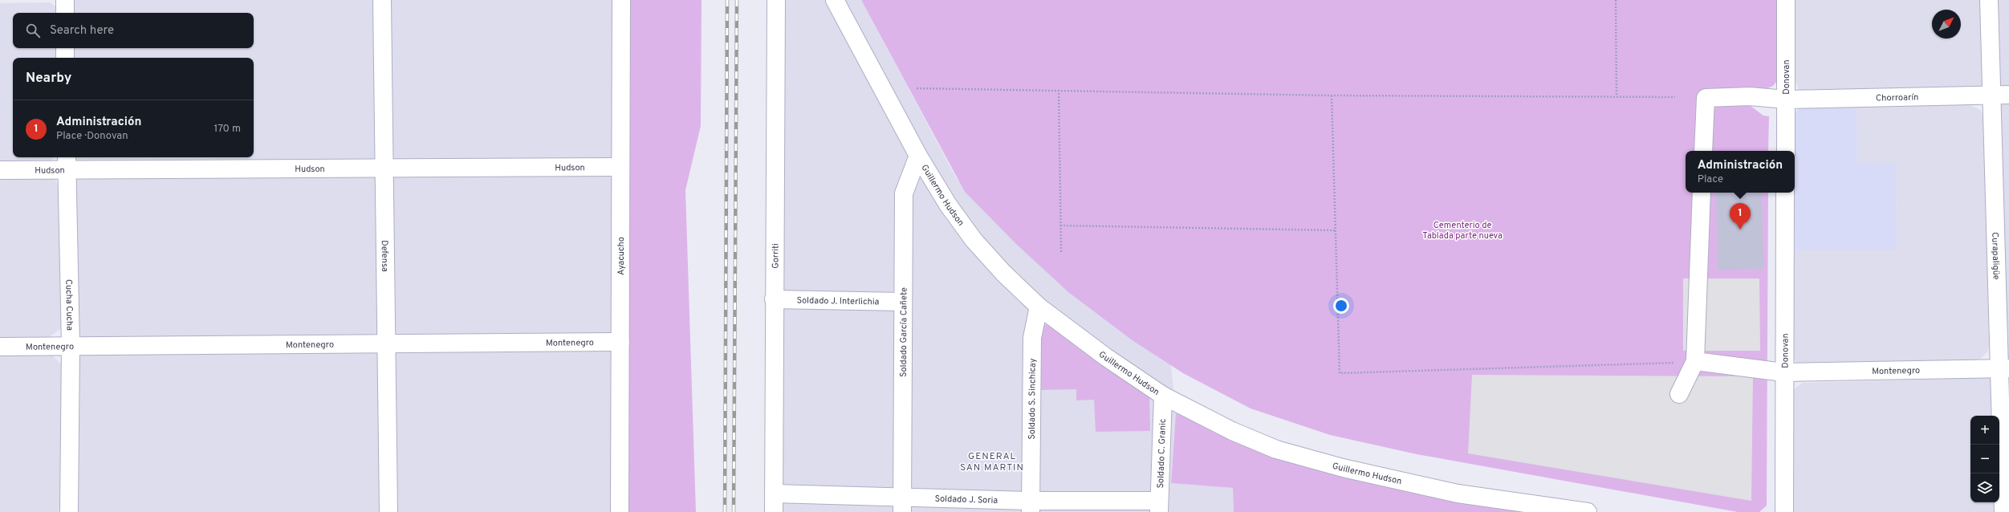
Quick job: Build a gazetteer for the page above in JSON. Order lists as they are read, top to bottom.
{
  "streets": {
    "street": [
      "Donovan",
      "Chorroarín",
      "Hudson",
      "Guillermo Hudson",
      "Defensa",
      "Ayacucho",
      "Gorriti",
      "Curapaligüe",
      "Soldado J. Interlichia",
      "Cucha Cucha",
      "Soldado García Cañete",
      "Montenegro",
      "Soldado S. Sinchicay",
      "Soldado C. Granic",
      "Soldado J. Soria"
    ]
  },
  "crossings": [
    ["Donovan", "Chorroarín"],
    ["Donovan", "Montenegro"],
    ["Chorroarín", "Curapaligüe"],
    ["Hudson", "Defensa"],
    ["Hudson", "Ayacucho"],
    ["Hudson", "Cucha Cucha"],
    ["Guillermo Hudson", "Soldado García Cañete"],
    ["Guillermo Hudson", "Soldado S. Sinchicay"],
    ["Guillermo Hudson", "Soldado C. Granic"],
    ["Defensa", "Montenegro"],
    ["Ayacucho", "Montenegro"],
    ["Gorriti", "Soldado J. Interlichia"],
    ["Gorriti", "Soldado J. Soria"],
    ["Curapaligüe", "Montenegro"],
    ["Soldado J. Interlichia", "Soldado García Cañete"],
    ["Cucha Cucha", "Montenegro"],
    ["Soldado García Cañete", "Soldado J. Soria"],
    ["Soldado S. Sinchicay", "Soldado J. Soria"],
    ["Soldado C. Granic", "Soldado J. Soria"]
  ],
  "districts": ["GENERAL SAN MARTIN"],
  "parks": ["Cementerio de Tablada parte nueva"],
  "north": "top right",
  "page": {
    "search": "Search here",
    "heading": "Nearby",
    "list": [
      {
        "mark": "1",
        "name": "Administración",
        "note": "Place · Donovan",
        "value": "170 m"
      }
    ],
    "popup": ["Administración", "Place"],
    "pins": "1",
    "map_buttons": ["+", "−"]
  }
}
